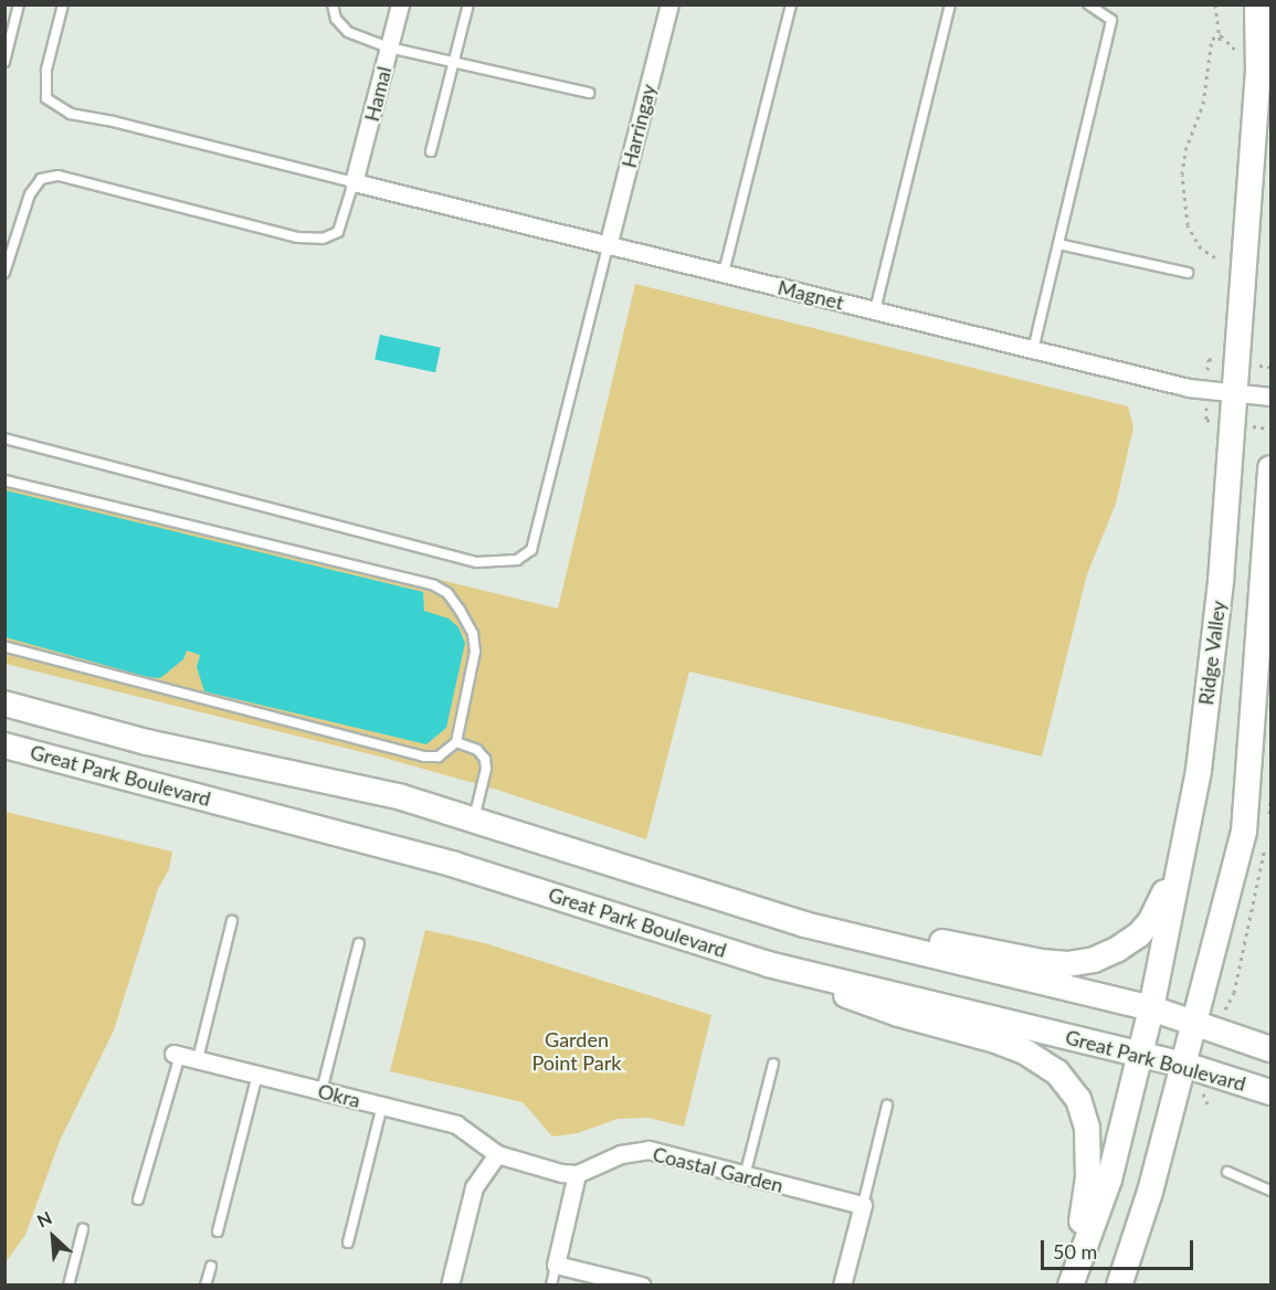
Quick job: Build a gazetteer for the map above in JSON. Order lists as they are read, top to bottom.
{
  "streets": {
    "main road": ["Ridge Valley", "Great Park Boulevard"],
    "street": [
      "Hamal",
      "Harringay",
      "Magnet",
      "Okra",
      "Coastal Garden"
    ]
  },
  "crossings": [
    ["Hamal", "Magnet"],
    ["Harringay", "Magnet"],
    ["Magnet", "Ridge Valley"],
    ["Ridge Valley", "Great Park Boulevard"]
  ],
  "parks": ["Garden Point Park"],
  "scale_bar": "50 m",
  "north": "top left"
}
